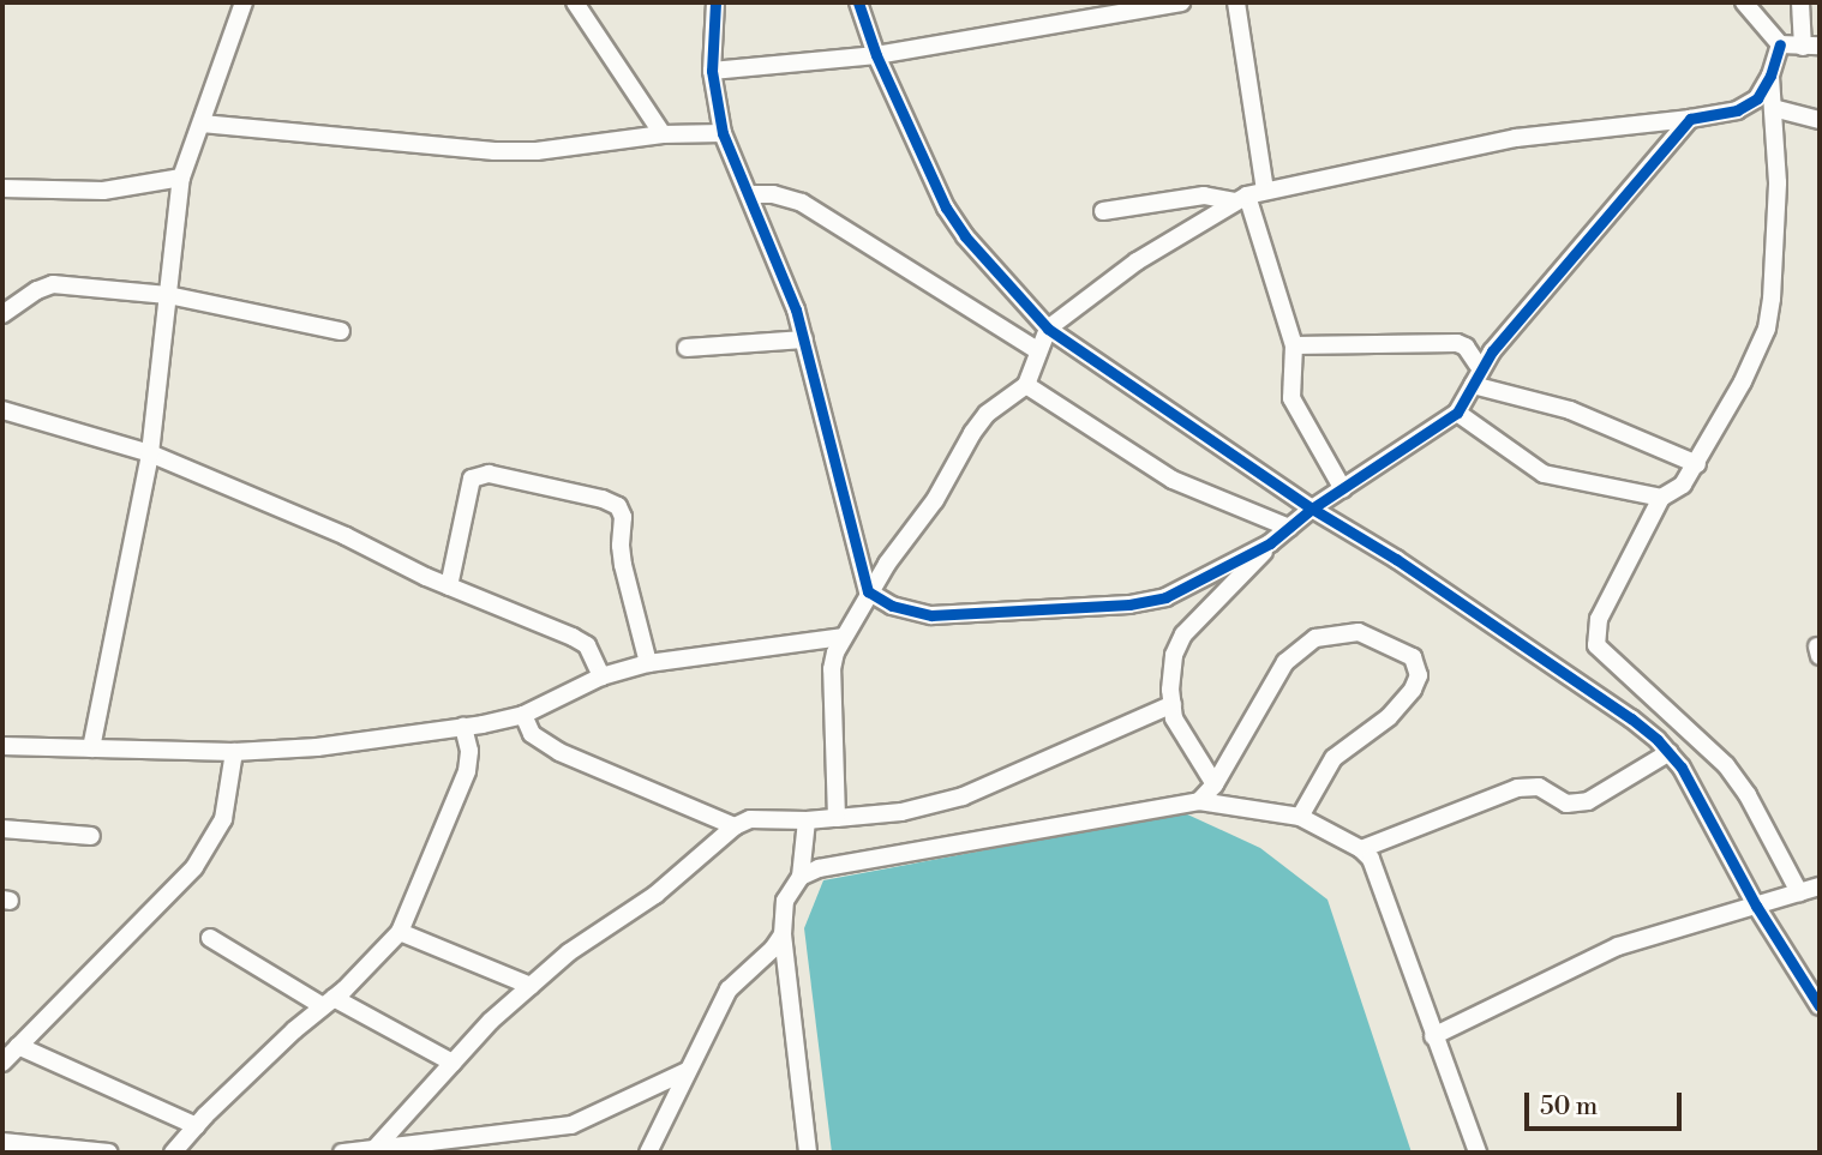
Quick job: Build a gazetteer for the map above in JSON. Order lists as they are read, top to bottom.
{
  "scale_bar": "50 m"
}
